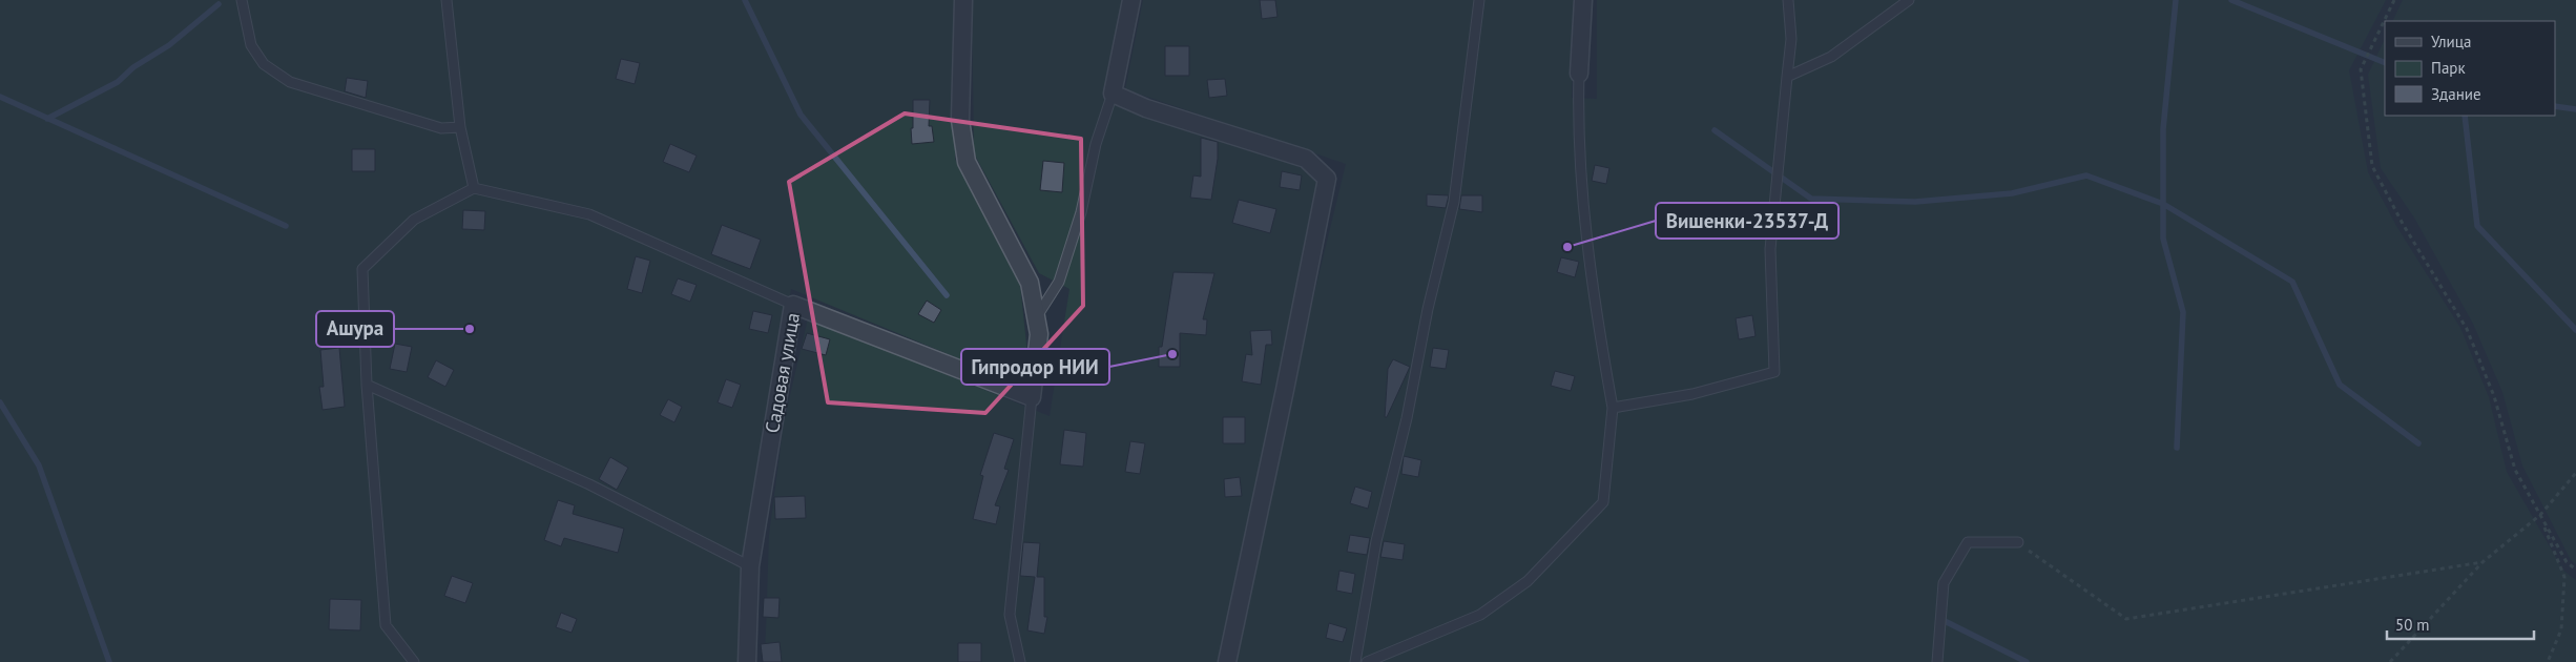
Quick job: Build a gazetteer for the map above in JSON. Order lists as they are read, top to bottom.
{
  "streets": {
    "street": ["Садовая улица"]
  },
  "places": ["Вишенки-23537-Д", "Ашура", "Гипродор НИИ"],
  "legend": ["Улица", "Парк", "Здание"],
  "scale_bar": "50 m"
}
